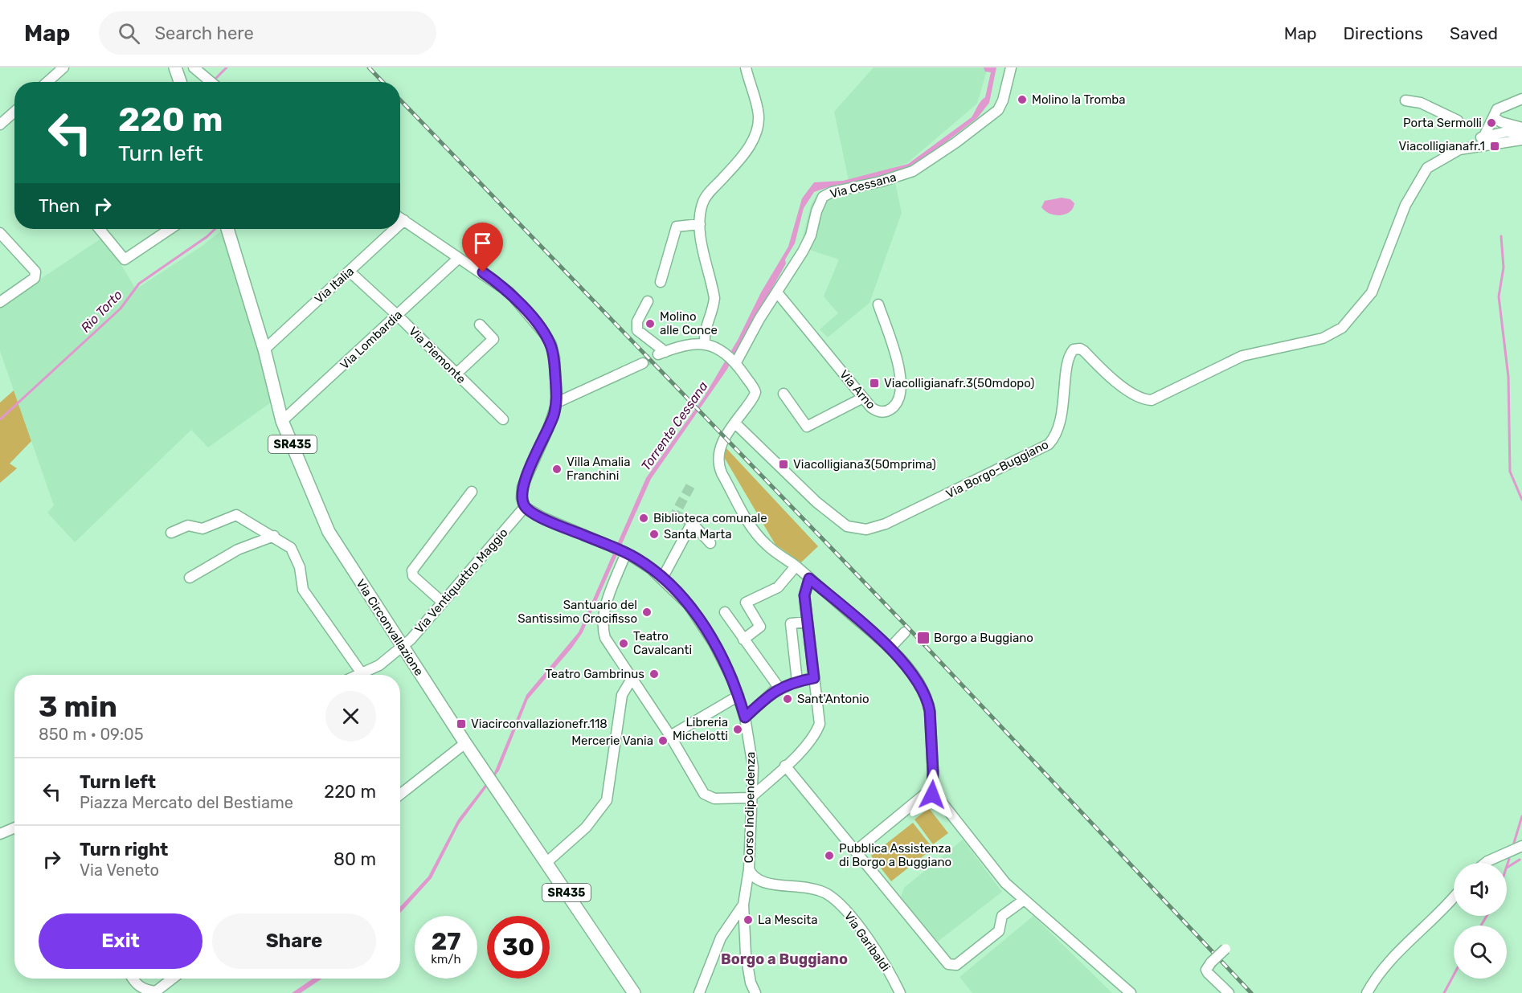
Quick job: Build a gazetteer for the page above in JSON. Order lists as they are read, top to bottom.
{
  "streets": {
    "main road": ["SR435", "Via Circonvallazione"],
    "street": [
      "Via Cessana",
      "Via Italia",
      "Via Lombardia",
      "Via Piemonte",
      "Via Arno",
      "Via Borgo-Buggiano",
      "Via Ventiquattro Maggio",
      "Corso Indipendenza",
      "Via Garibaldi"
    ]
  },
  "crossings": [
    ["Via Cessana", "Via Arno"],
    ["Via Italia", "Via Piemonte"],
    ["Via Italia", "Via Circonvallazione"],
    ["Via Lombardia", "Via Piemonte"],
    ["Via Lombardia", "Via Circonvallazione"],
    ["Via Ventiquattro Maggio", "Via Circonvallazione"],
    ["Via Ventiquattro Maggio", "Corso Indipendenza"],
    ["Corso Indipendenza", "Via Garibaldi"]
  ],
  "districts": ["Borgo a Buggiano"],
  "water": ["Rio Torto", "Torrente Cessana"],
  "places": {
    "other": [
      "Molino la Tromba",
      "Porta Sermolli",
      "Molino alle Conce",
      "Villa Amalia Franchini",
      "Biblioteca comunale",
      "Santa Marta",
      "Santuario del Santissimo Crocifisso",
      "Teatro Cavalcanti",
      "Teatro Gambrinus",
      "Sant'Antonio",
      "Libreria Michelotti",
      "Mercerie Vania",
      "Pubblica Assistenza di Borgo a Buggiano",
      "La Mescita"
    ],
    "transit": [
      "Viacolligianafr.1",
      "Viacolligianafr.3(50mdopo)",
      "Viacolligiana3(50mprima)",
      "Borgo a Buggiano",
      "Viacirconvallazionefr.118"
    ]
  },
  "page": {
    "header": "Map",
    "search": "Search here",
    "nav": ["Map", "Directions", "Saved"],
    "turn": ["220 m", "Turn left"],
    "then": "Then",
    "heading": ["3 min", "850 m · 09:05"],
    "list": [
      {
        "name": "Turn left",
        "note": "Piazza Mercato del Bestiame",
        "value": "220 m"
      },
      {
        "name": "Turn right",
        "note": "Via Veneto",
        "value": "80 m"
      }
    ],
    "buttons": ["Exit", "Share"],
    "speed": "27 km/h",
    "limit": "30"
  }
}
